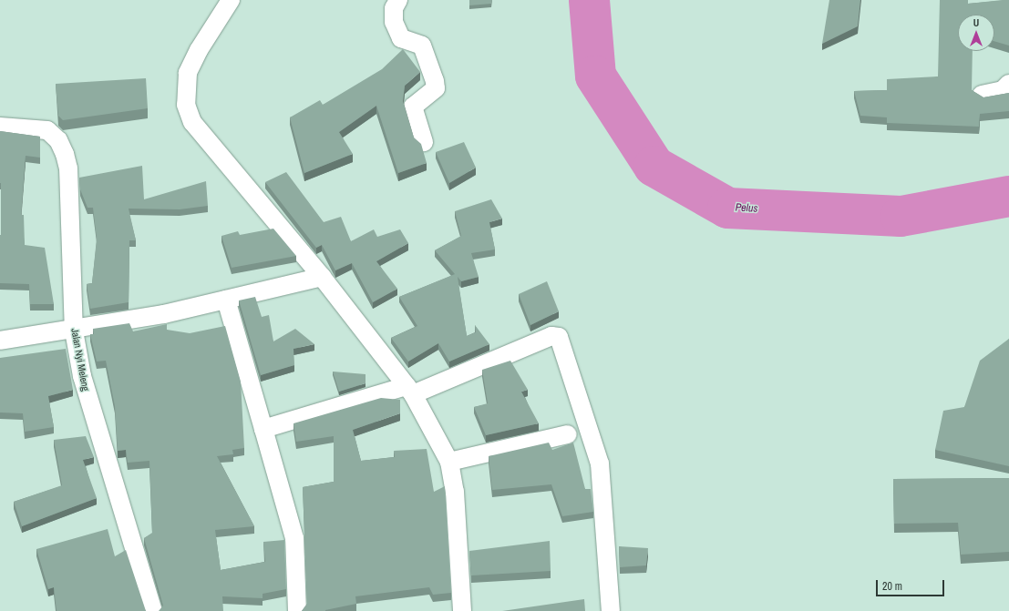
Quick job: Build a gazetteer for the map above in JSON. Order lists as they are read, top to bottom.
{
  "streets": {
    "street": ["Jalan Nyi Meleng"]
  },
  "water": ["Pelus"],
  "scale_bar": "20 m",
  "north": "top"
}
